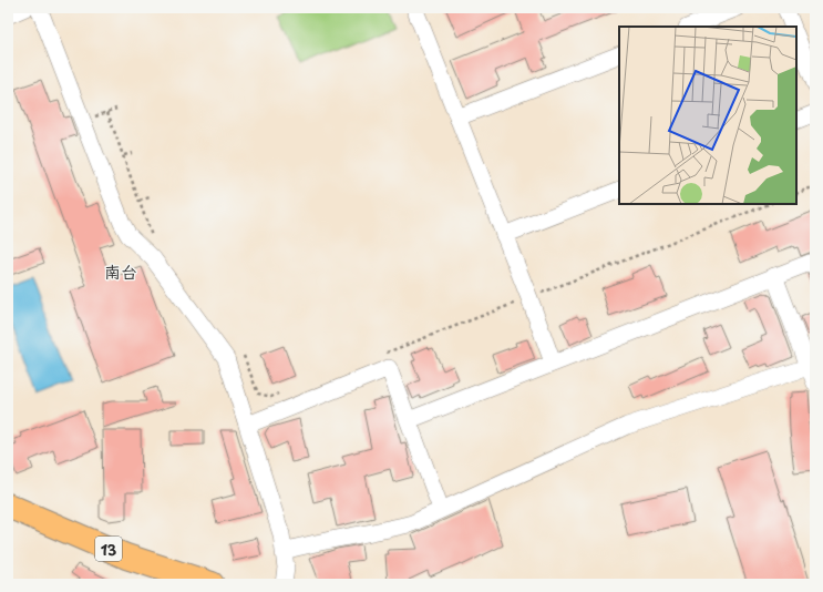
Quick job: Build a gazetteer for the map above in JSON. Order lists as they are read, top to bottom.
{
  "streets": {
    "highway": ["13"]
  },
  "districts": ["南台"]
}
